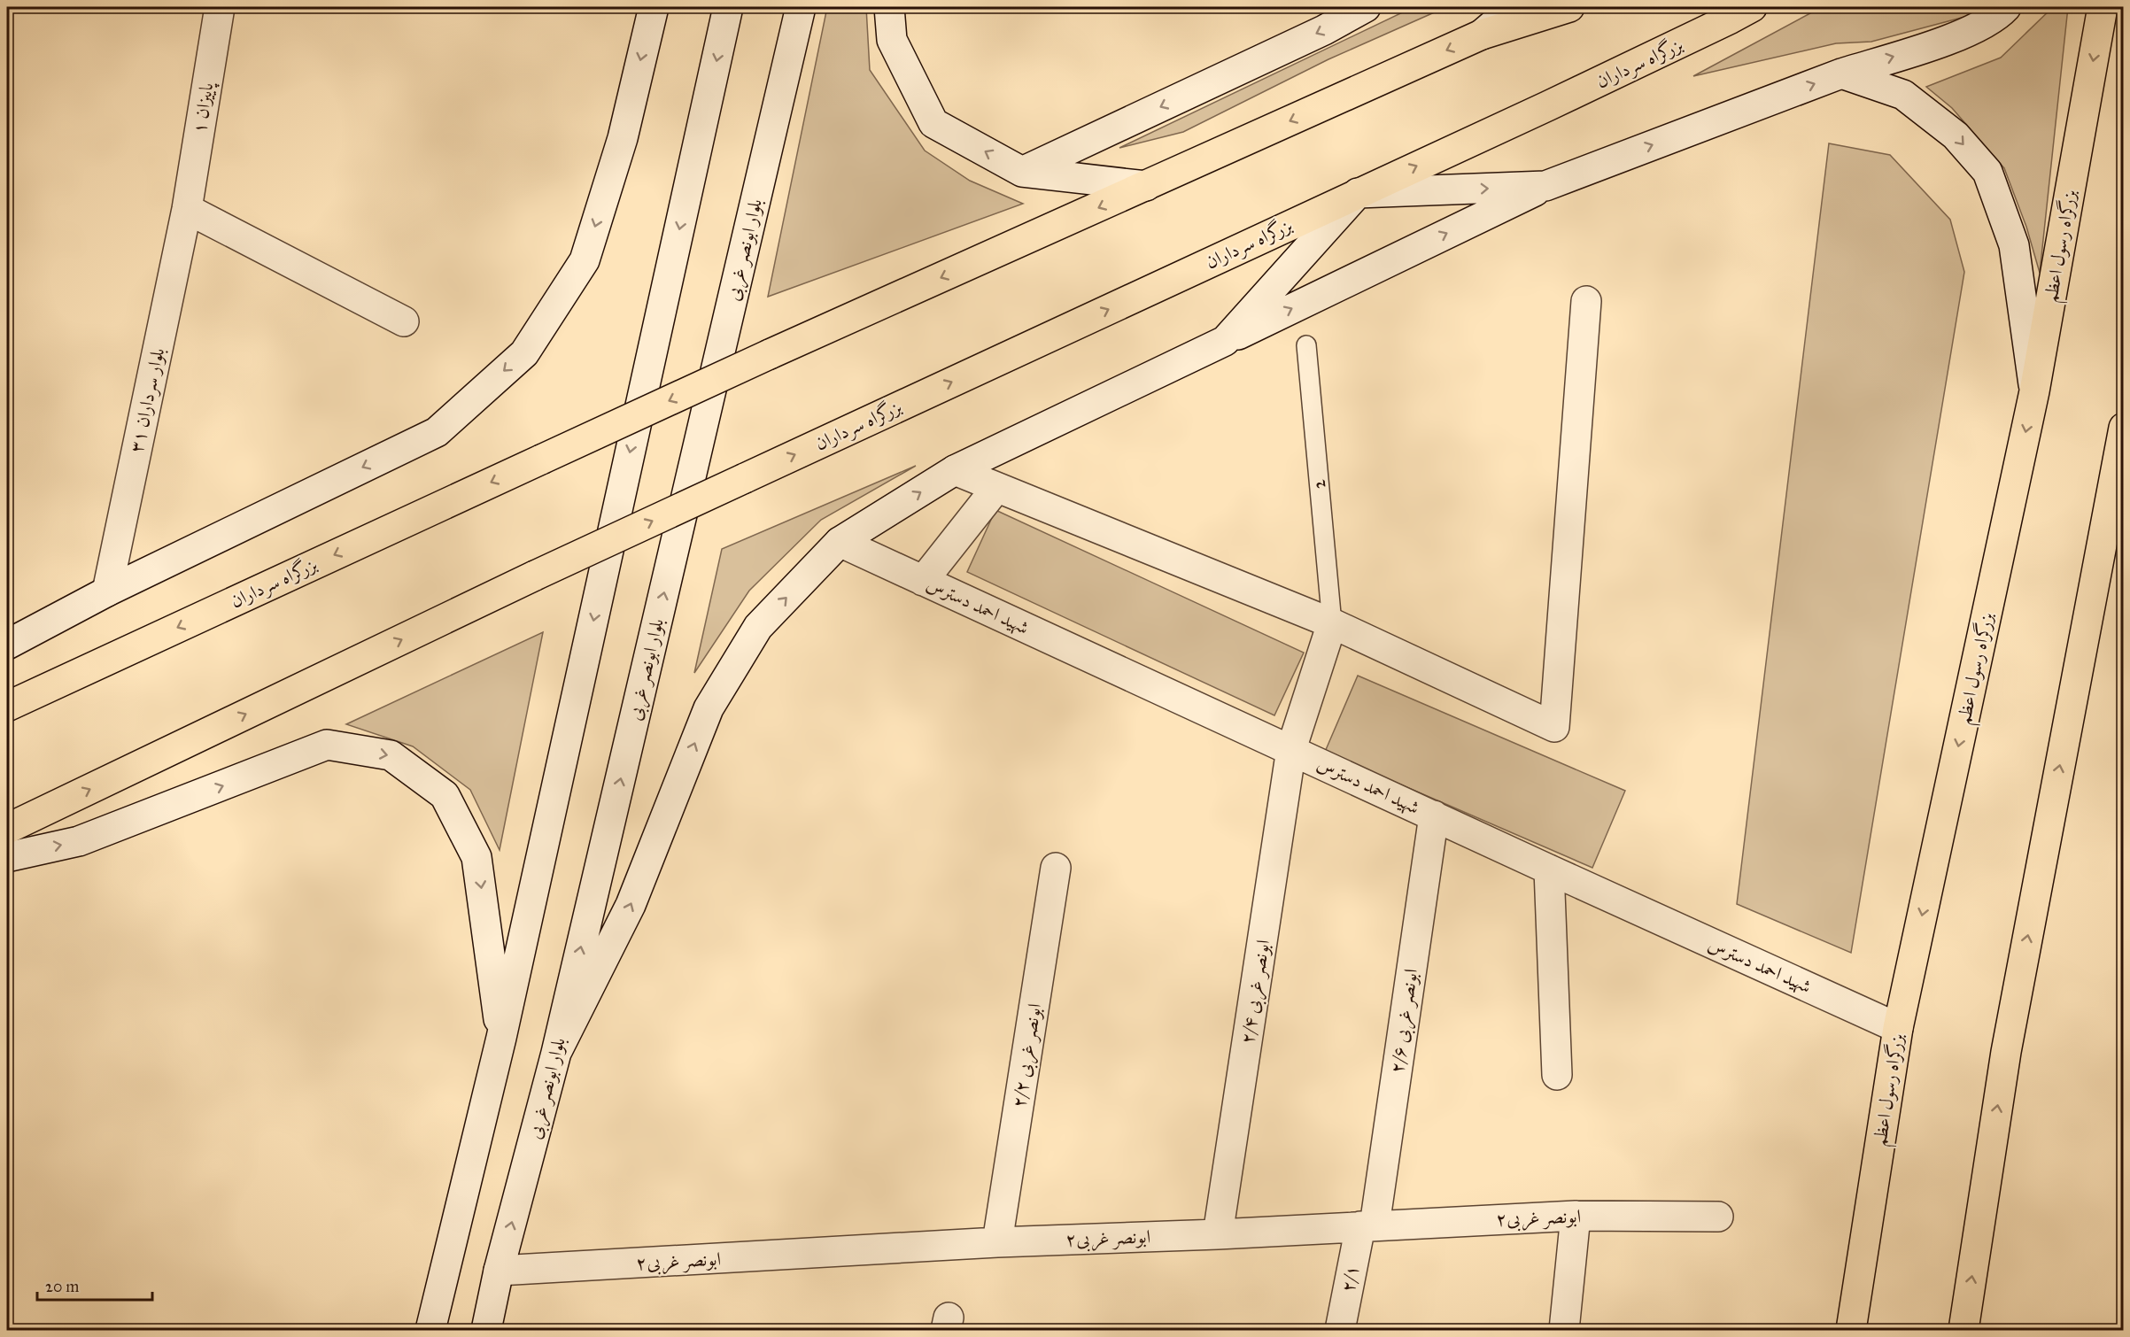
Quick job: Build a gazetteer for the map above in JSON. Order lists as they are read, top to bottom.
{
  "streets": {
    "highway": ["بزرگراه سرداران", "بزرگراه رسول اعظم"],
    "main road": [
      "پاییزان ۱",
      "بلوار ابونصر غربی",
      "بلوار سرداران ۳۱",
      "شهید احمد دسترس",
      "ابونصر غربی ۲/۴",
      "ابونصر غربی ۲/۶",
      "ابونصر غربی ۲/۲",
      "۲ابونصر غربی",
      "۲/۱"
    ],
    "lane": ["2"]
  },
  "crossings": [
    ["پاییزان ۱", "بلوار سرداران ۳۱"],
    ["بزرگراه رسول اعظم", "شهید احمد دسترس"],
    ["بلوار ابونصر غربی", "۲ابونصر غربی"],
    ["2", "ابونصر غربی ۲/۴"],
    ["شهید احمد دسترس", "ابونصر غربی ۲/۴"],
    ["شهید احمد دسترس", "ابونصر غربی ۲/۶"],
    ["ابونصر غربی ۲/۴", "۲ابونصر غربی"],
    ["ابونصر غربی ۲/۶", "۲ابونصر غربی"],
    ["ابونصر غربی ۲/۶", "۲/۱"],
    ["ابونصر غربی ۲/۲", "۲ابونصر غربی"],
    ["۲ابونصر غربی", "۲/۱"]
  ],
  "scale_bar": "20 m"
}
